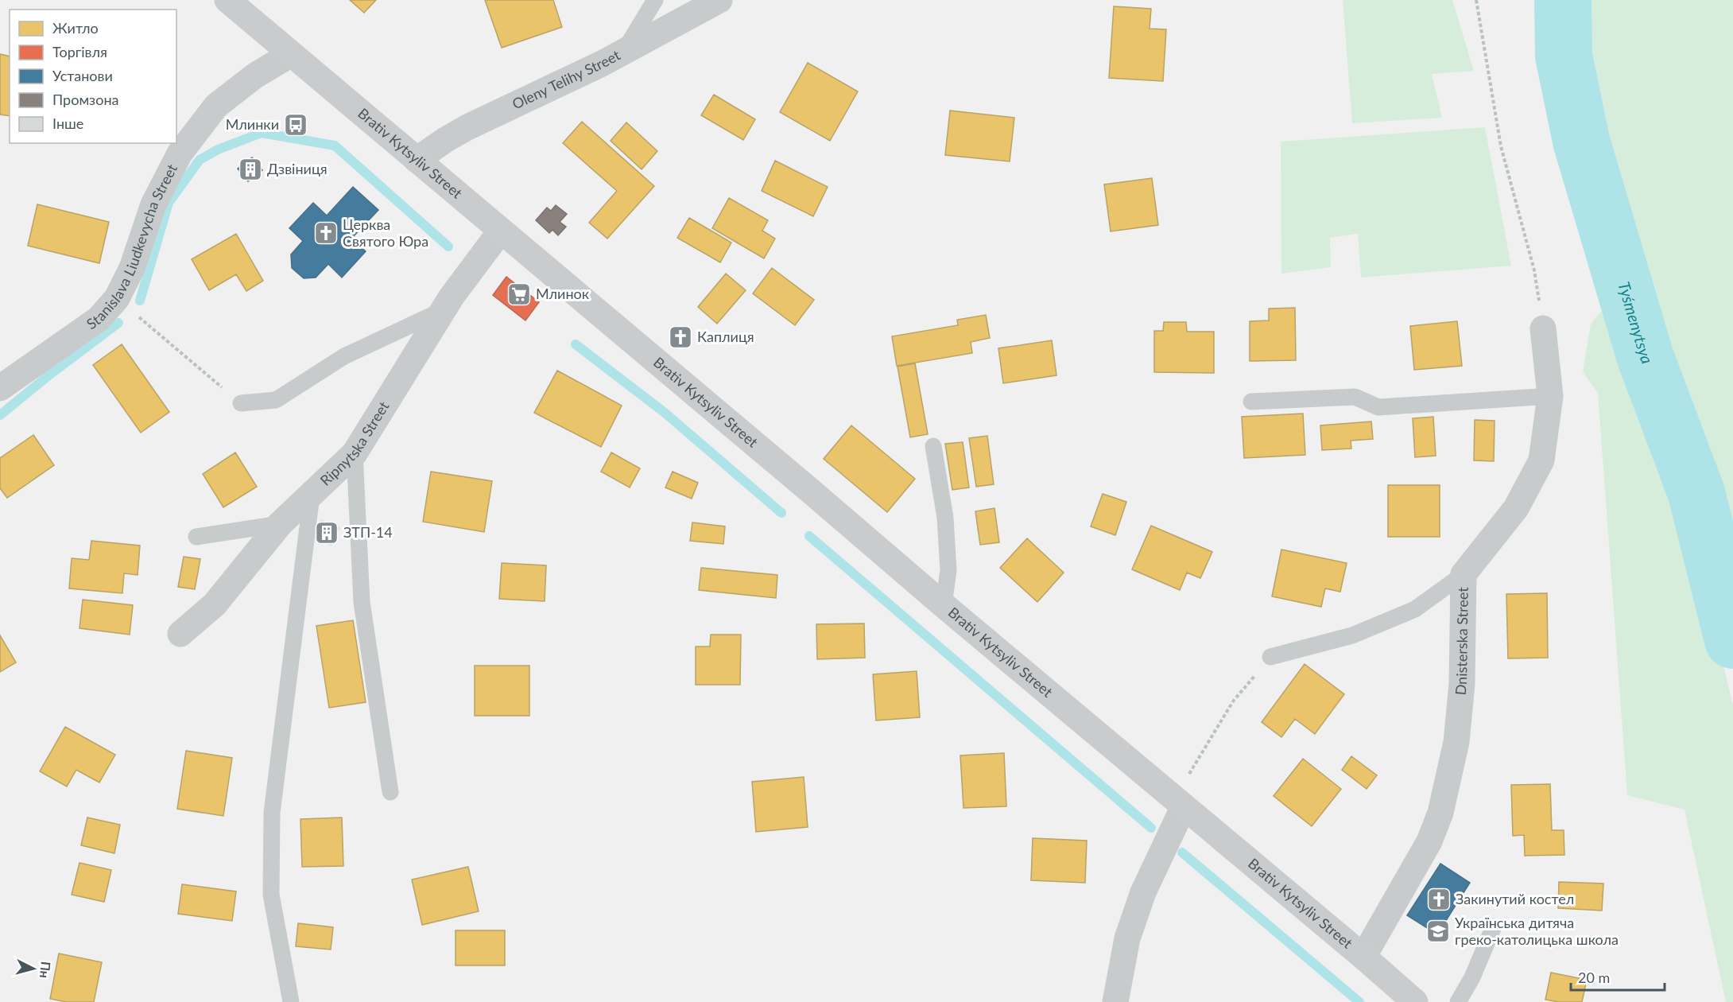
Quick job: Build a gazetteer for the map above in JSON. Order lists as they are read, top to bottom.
{
  "streets": {
    "street": [
      "Oleny Telihy Street",
      "Brativ Kytsyliv Street",
      "Stanislava Liudkevycha Street",
      "Ripnytska Street",
      "Dnisterska Street"
    ]
  },
  "crossings": [
    ["Oleny Telihy Street", "Brativ Kytsyliv Street"],
    ["Brativ Kytsyliv Street", "Stanislava Liudkevycha Street"],
    ["Brativ Kytsyliv Street", "Ripnytska Street"],
    ["Brativ Kytsyliv Street", "Dnisterska Street"]
  ],
  "water": ["Tyśmenytsya"],
  "places": {
    "bus stop": ["Млинки"],
    "building": ["Дзвіниця", "ЗТП-14"],
    "church": ["Церква Святого Юра", "Каплиця", "Закинутий костел"],
    "supermarket": ["Млинок"],
    "school or university": ["Українська дитяча греко-католицька школа"]
  },
  "legend": [
    "Житло",
    "Торгівля",
    "Установи",
    "Промзона",
    "Інше"
  ],
  "scale_bar": "20 m",
  "north": "right"
}
